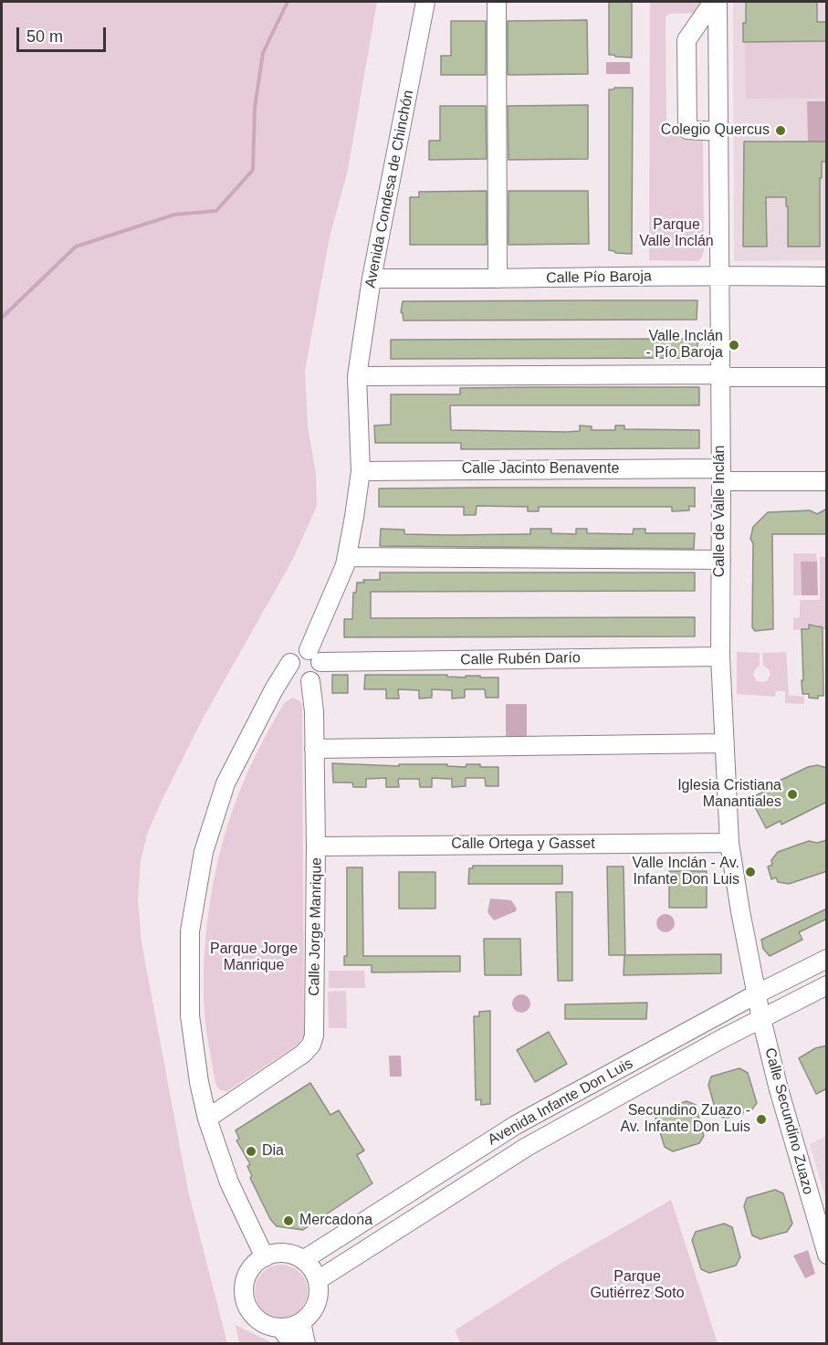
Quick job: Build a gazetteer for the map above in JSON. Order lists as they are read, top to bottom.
{
  "streets": {
    "street": [
      "Avenida Condesa de Chinchón",
      "Calle Pío Baroja",
      "Calle Jacinto Benavente",
      "Calle de Valle Inclán",
      "Calle Rubén Darío",
      "Calle Ortega y Gasset",
      "Calle Jorge Manrique",
      "Avenida Infante Don Luis",
      "Calle Secundino Zuazo"
    ]
  },
  "crossings": [
    ["Avenida Condesa de Chinchón", "Calle Pío Baroja"],
    ["Avenida Condesa de Chinchón", "Calle Jacinto Benavente"],
    ["Avenida Condesa de Chinchón", "Calle Rubén Darío"],
    ["Avenida Condesa de Chinchón", "Calle Jorge Manrique"],
    ["Calle Pío Baroja", "Calle de Valle Inclán"],
    ["Calle Jacinto Benavente", "Calle de Valle Inclán"],
    ["Calle de Valle Inclán", "Calle Rubén Darío"],
    ["Calle de Valle Inclán", "Calle Ortega y Gasset"],
    ["Calle de Valle Inclán", "Avenida Infante Don Luis"],
    ["Calle de Valle Inclán", "Calle Secundino Zuazo"],
    ["Calle Ortega y Gasset", "Calle Jorge Manrique"],
    ["Avenida Infante Don Luis", "Calle Secundino Zuazo"]
  ],
  "parks": ["Parque Valle Inclán", "Parque Jorge Manrique", "Parque Gutiérrez Soto"],
  "places": [
    "Colegio Quercus",
    "Valle Inclán - Pío Baroja",
    "Iglesia Cristiana Manantiales",
    "Valle Inclán - Av. Infante Don Luis",
    "Secundino Zuazo - Av. Infante Don Luis",
    "Dia",
    "Mercadona"
  ],
  "scale_bar": "50 m"
}
